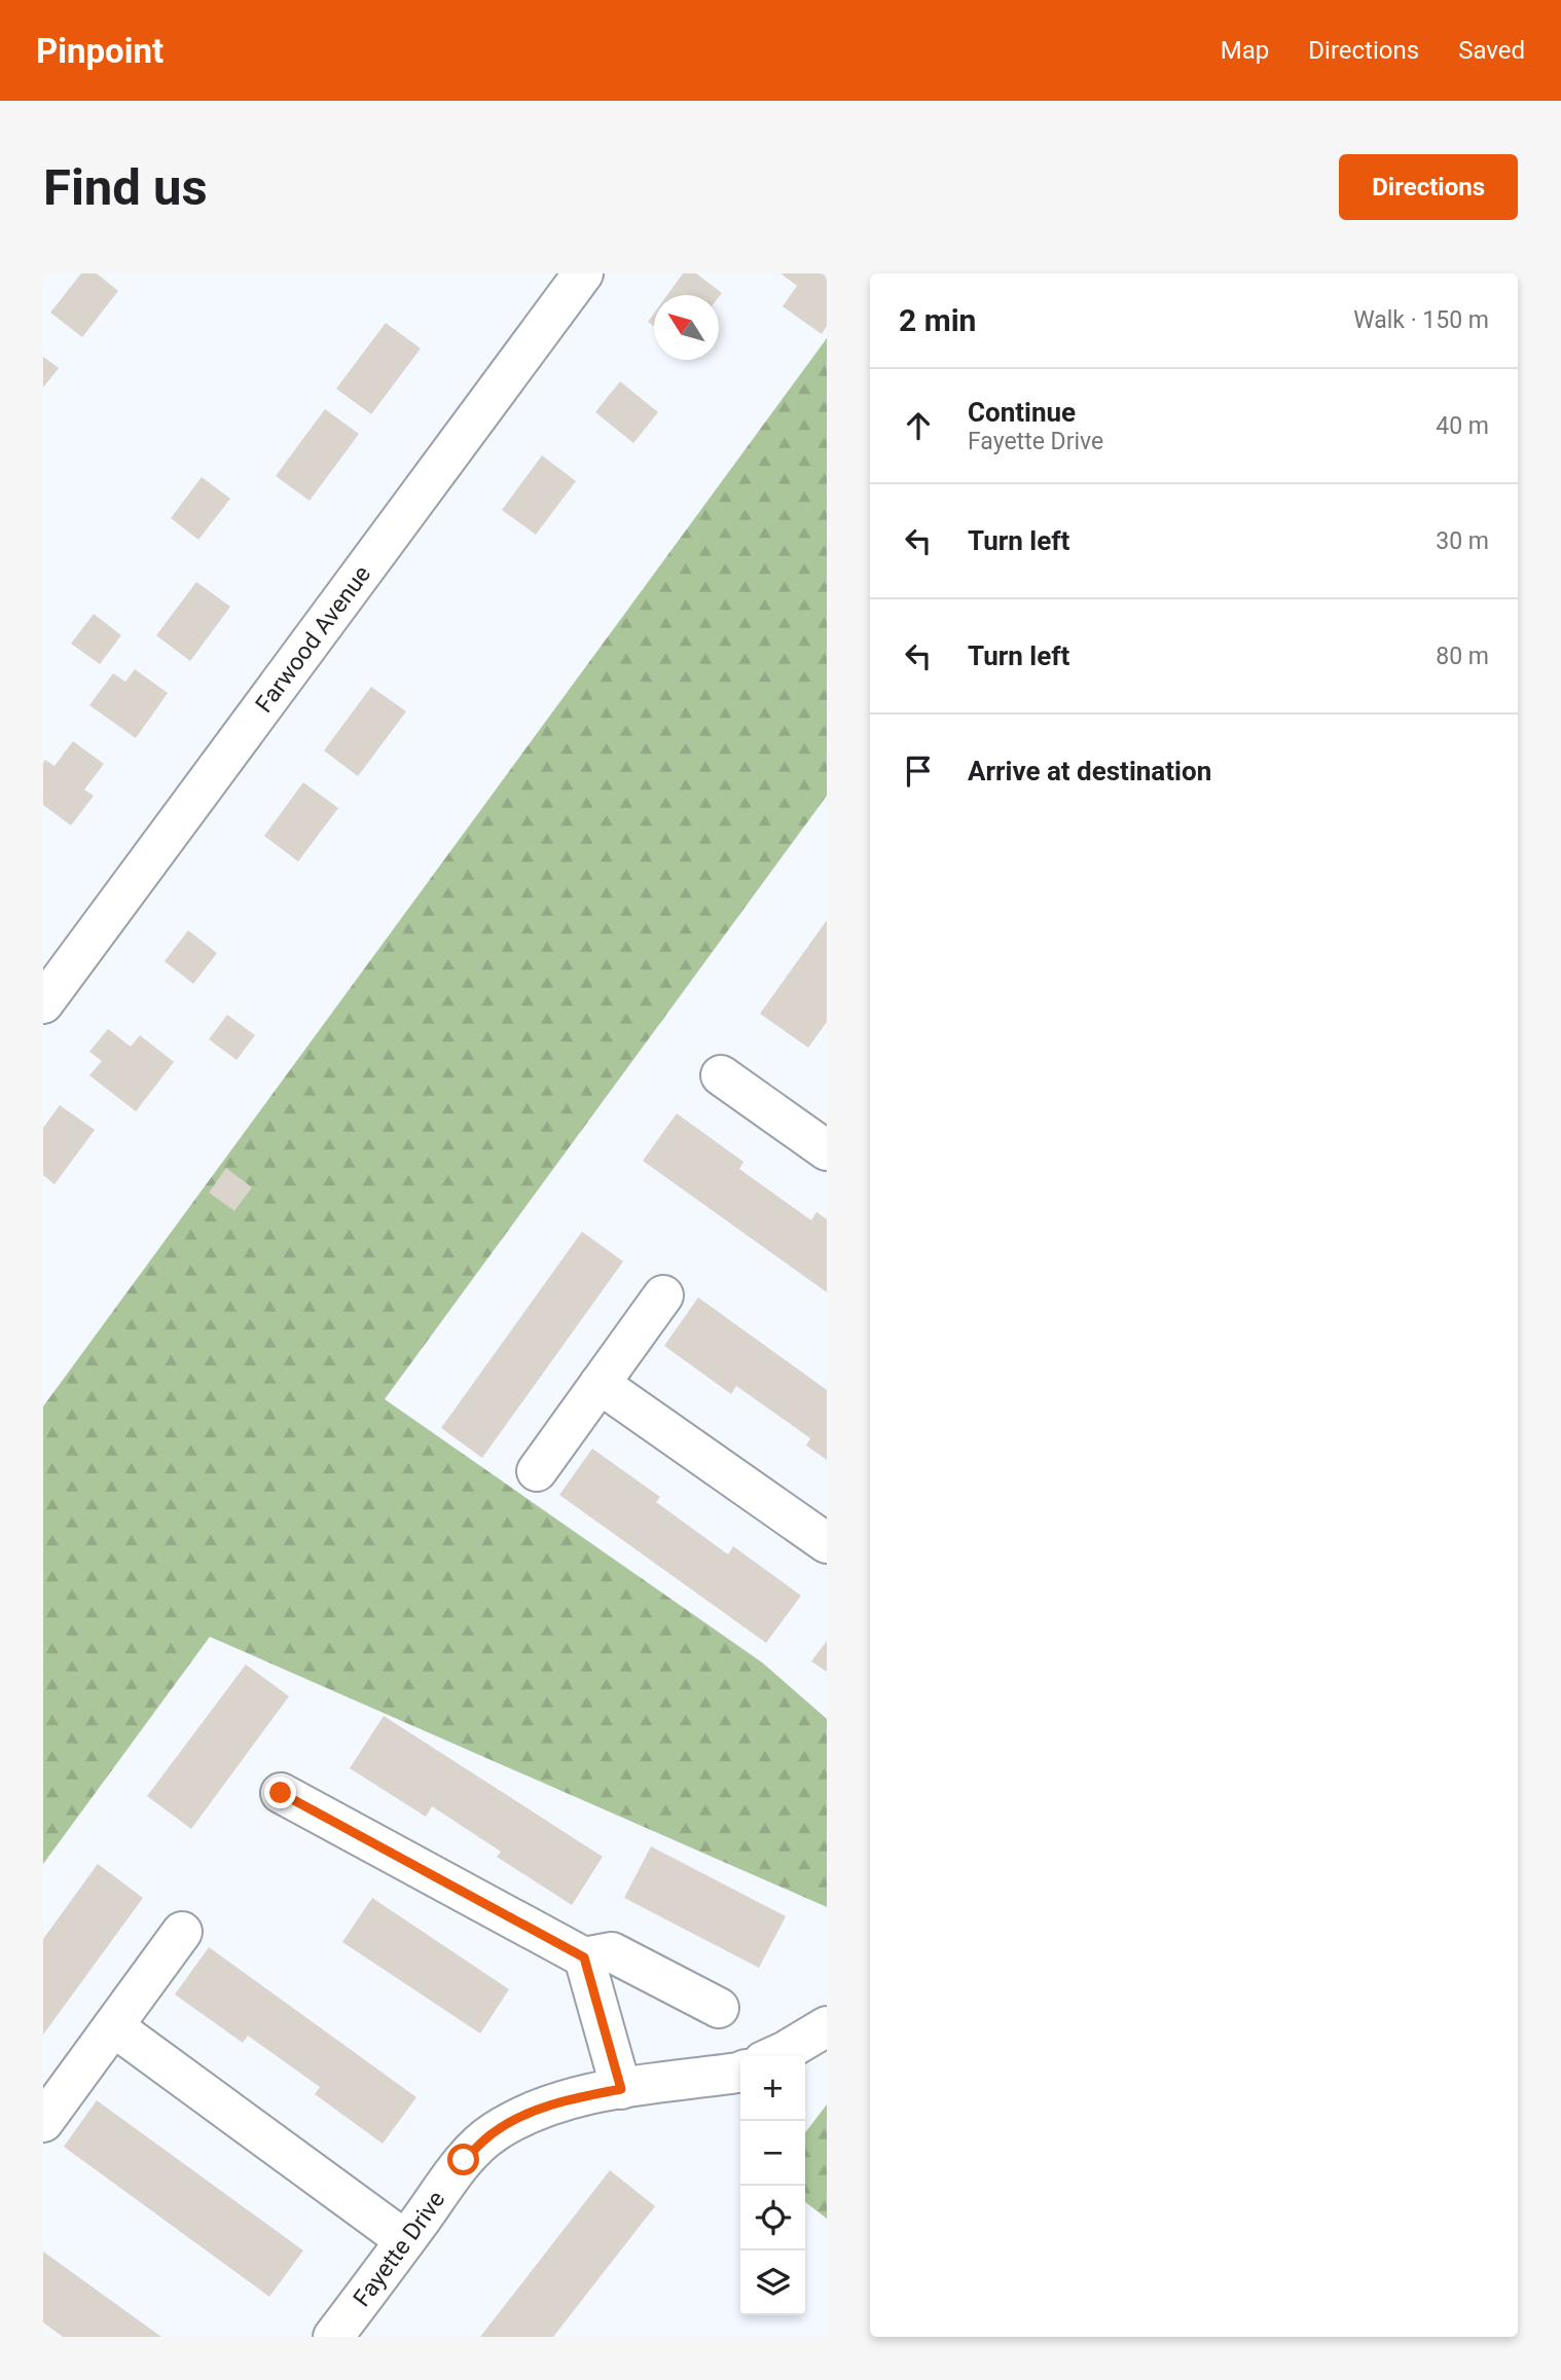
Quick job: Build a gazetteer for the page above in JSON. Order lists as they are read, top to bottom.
{
  "streets": {
    "street": ["Farwood Avenue", "Fayette Drive"]
  },
  "north": "top left",
  "page": {
    "header": "Pinpoint",
    "nav": ["Map", "Directions", "Saved"],
    "buttons": "Directions",
    "title": "Find us",
    "heading": ["2 min", "Walk · 150 m"],
    "list": [
      ["Continue", "Fayette Drive", "40 m"],
      ["Turn left", "30 m"],
      ["Turn left", "80 m"],
      "Arrive at destination"
    ],
    "map_buttons": ["+", "−"]
  }
}
